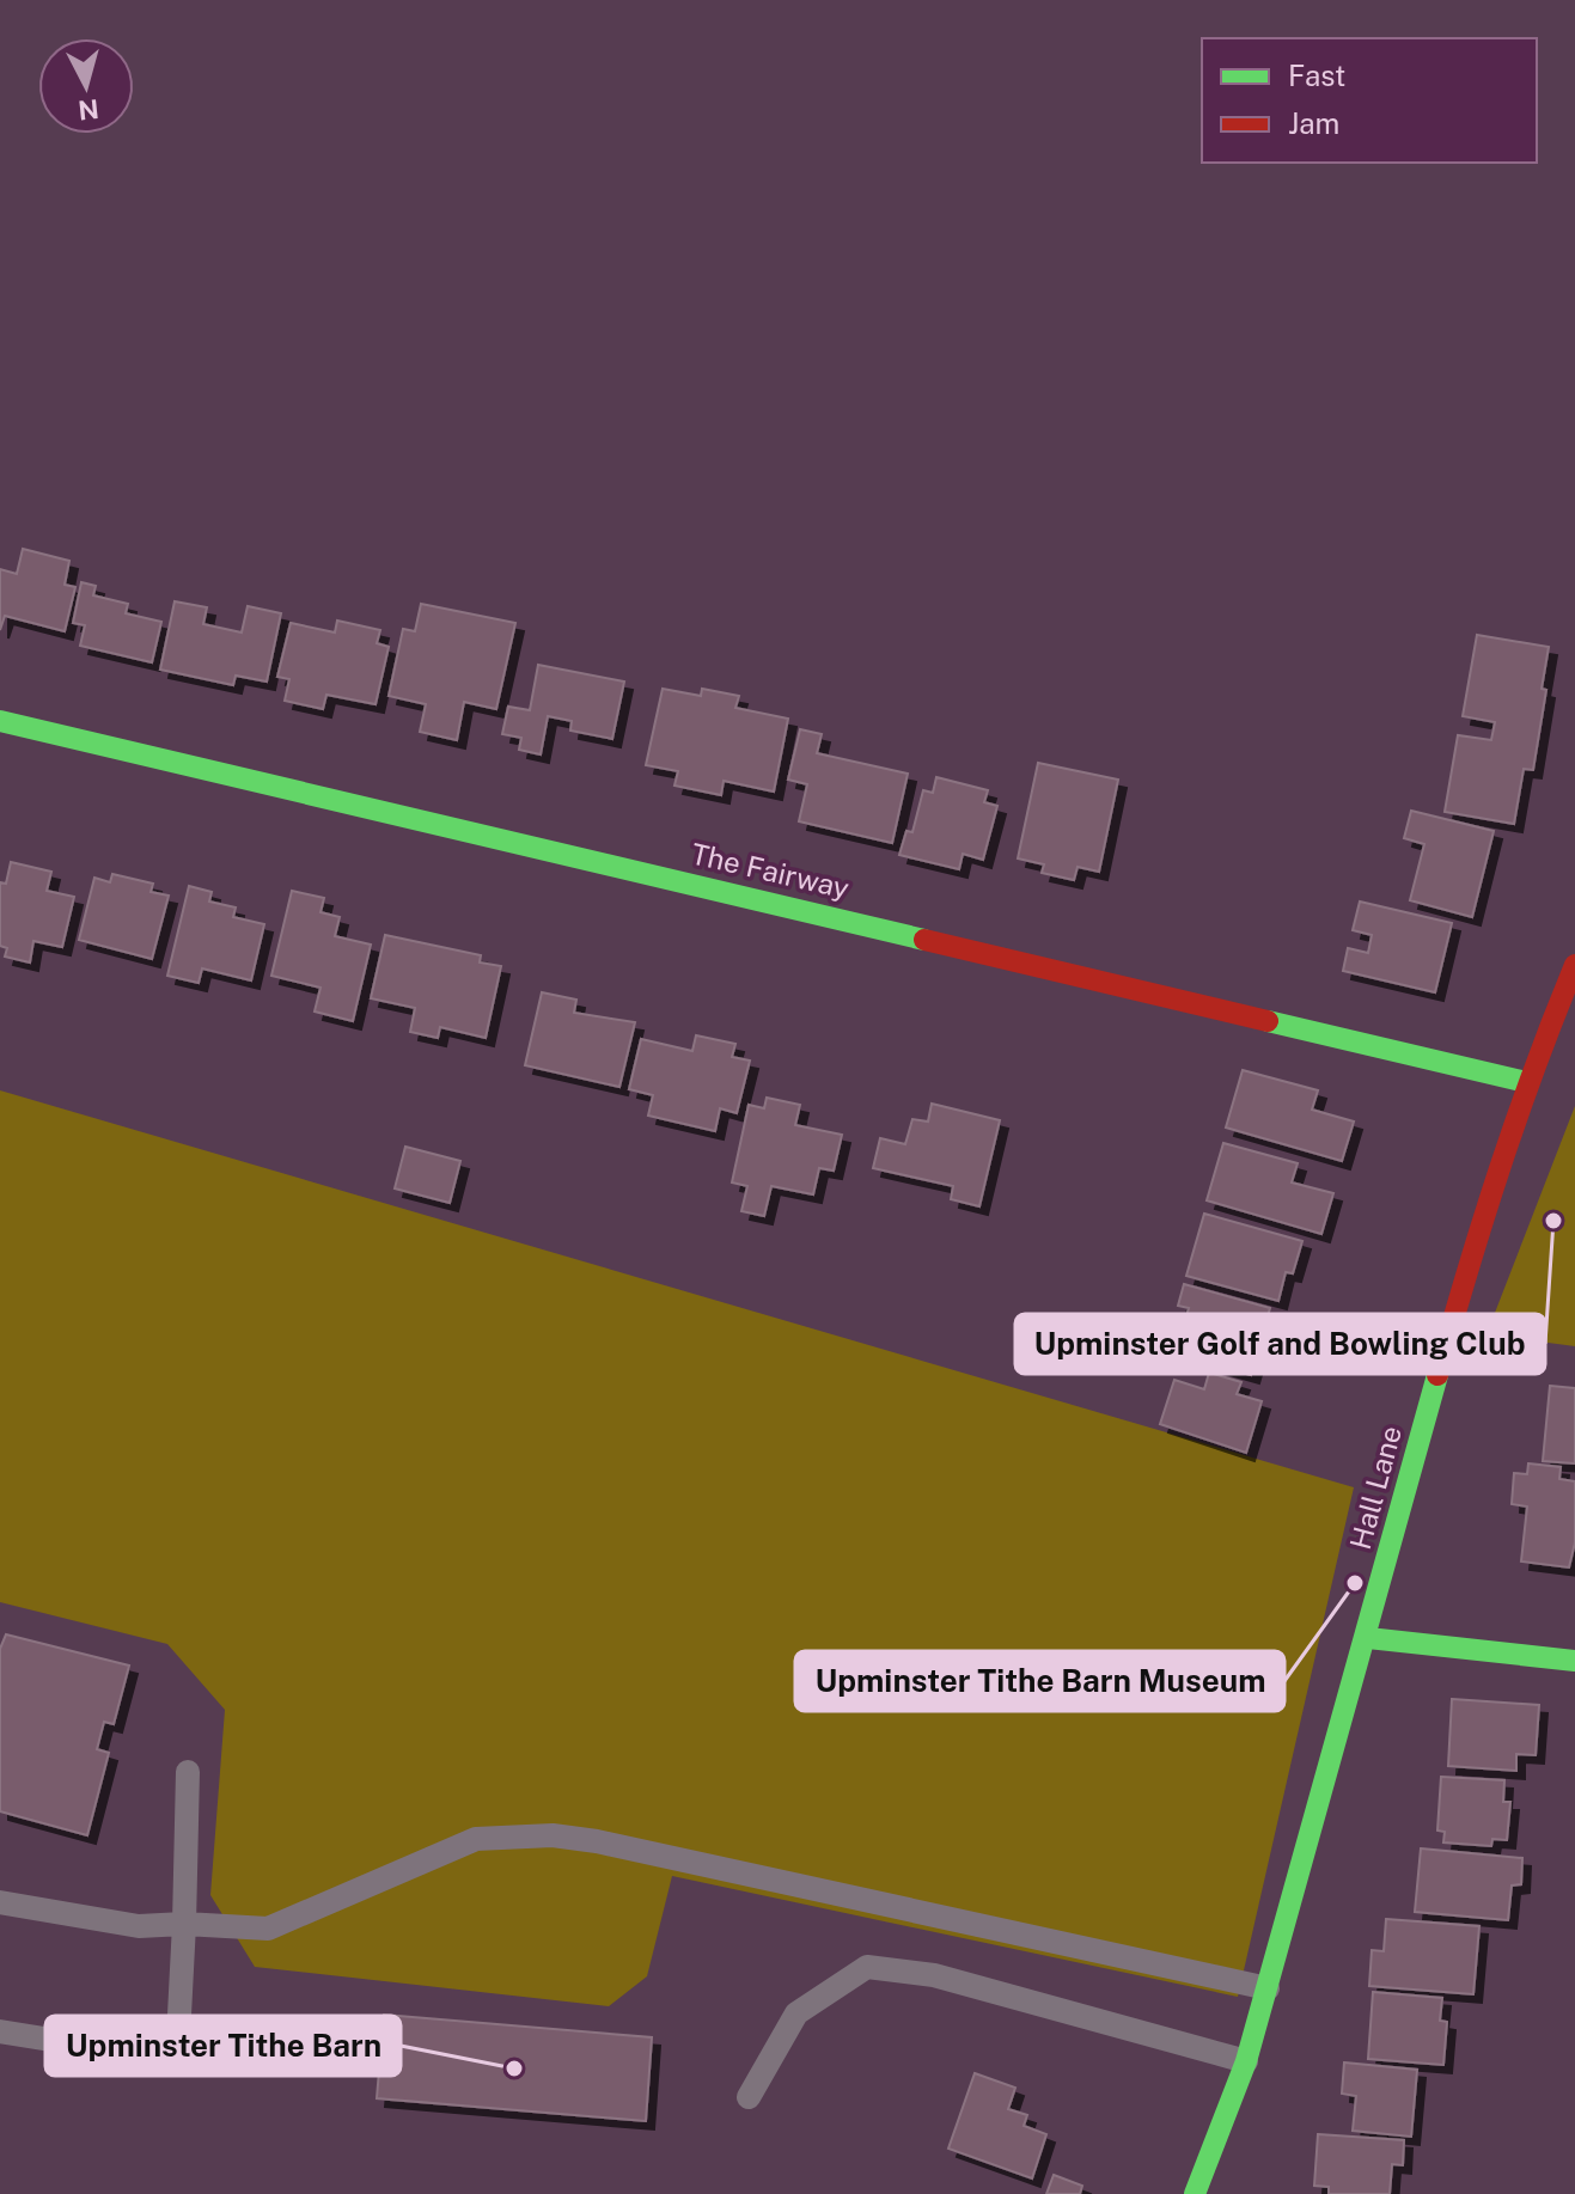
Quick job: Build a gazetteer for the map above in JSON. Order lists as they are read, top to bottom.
{
  "streets": {
    "street": ["The Fairway", "Hall Lane"]
  },
  "crossings": [
    ["The Fairway", "Hall Lane"]
  ],
  "places": ["Upminster Golf and Bowling Club", "Upminster Tithe Barn Museum", "Upminster Tithe Barn"],
  "legend": ["Fast", "Jam"],
  "north": "bottom"
}
